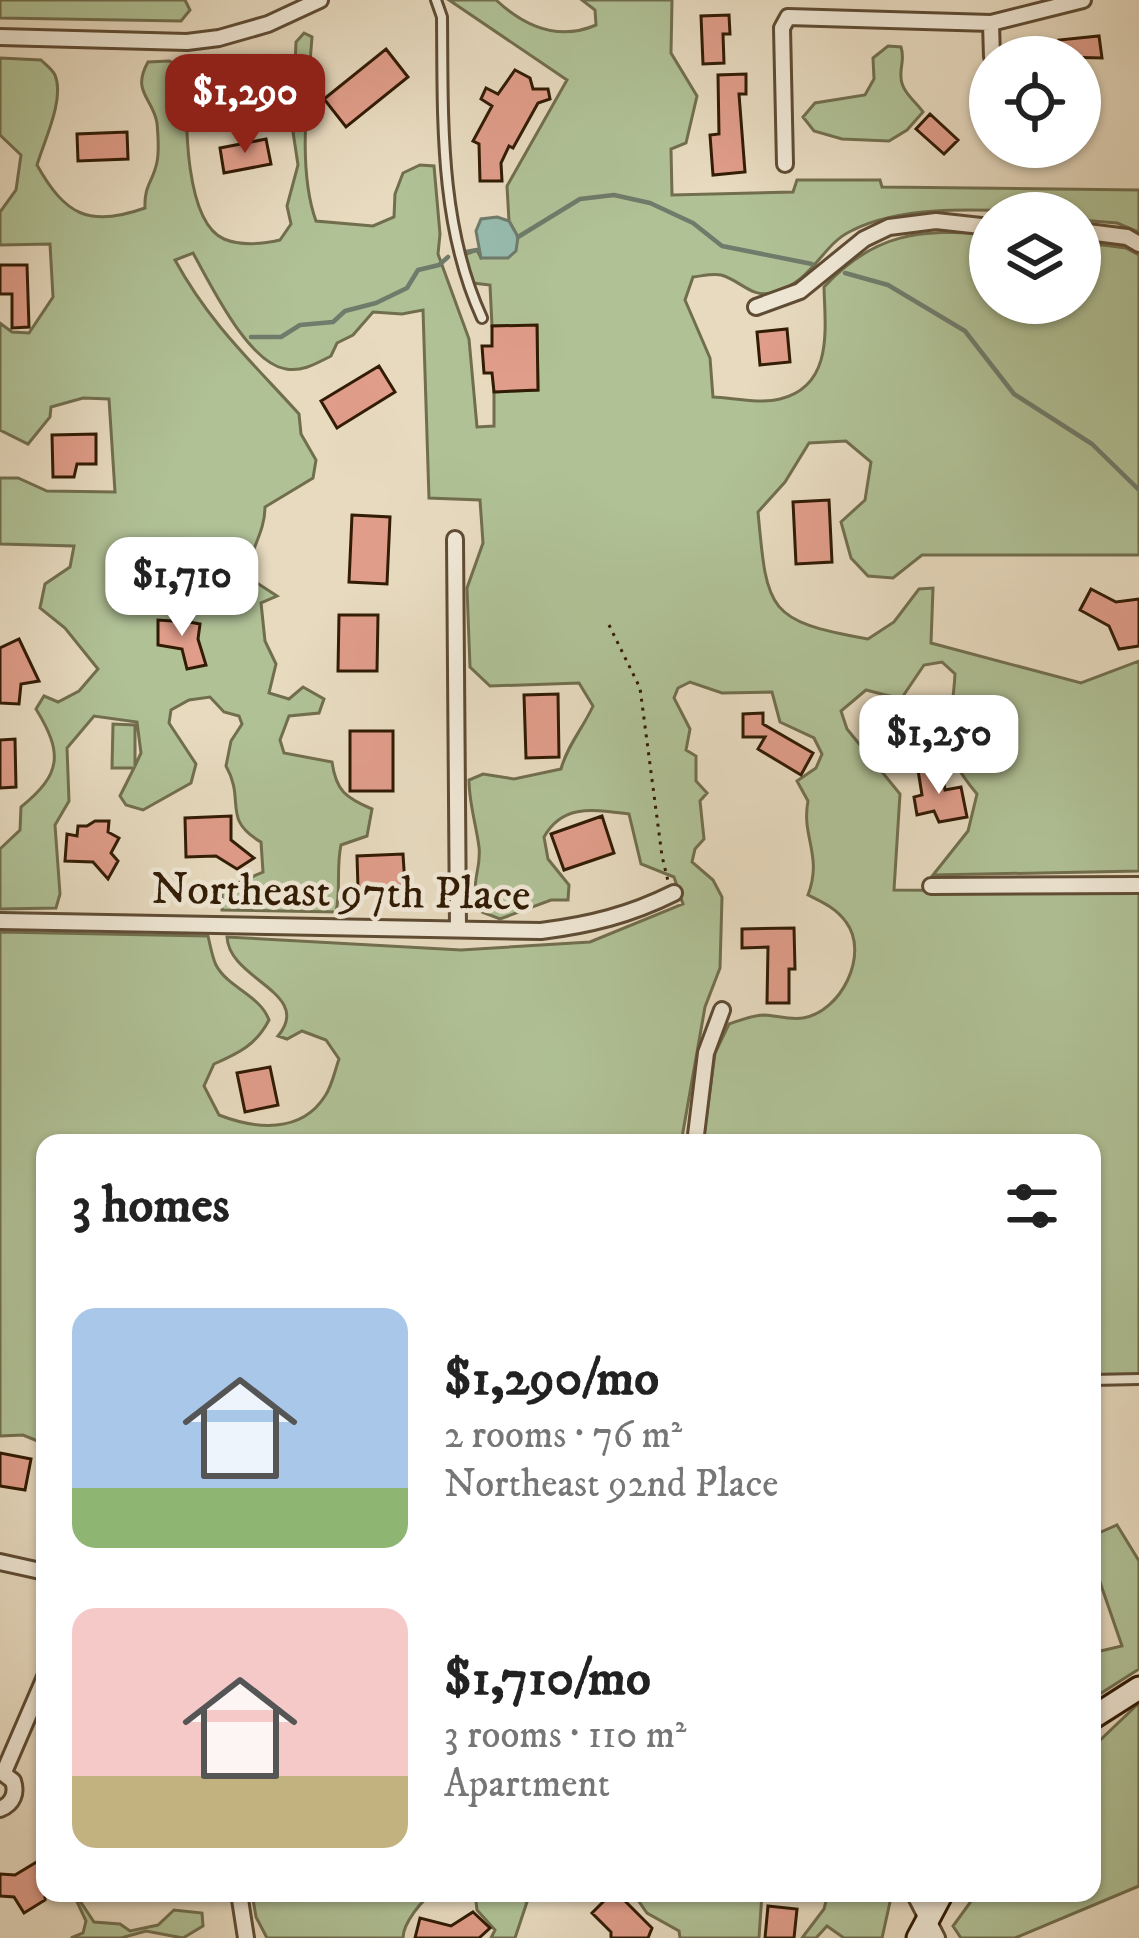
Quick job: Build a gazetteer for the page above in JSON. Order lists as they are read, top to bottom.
{
  "streets": {
    "street": ["Northeast 97th Place"]
  },
  "page": {
    "price": ["$1,290", "$1,710", "$1,250"],
    "heading": "3 homes",
    "list": [
      {
        "name": "$1,290/mo",
        "note": "2 rooms · 76 m² · Northeast 92nd Place"
      },
      {
        "name": "$1,710/mo",
        "note": "3 rooms · 110 m² · Apartment"
      }
    ]
  }
}
